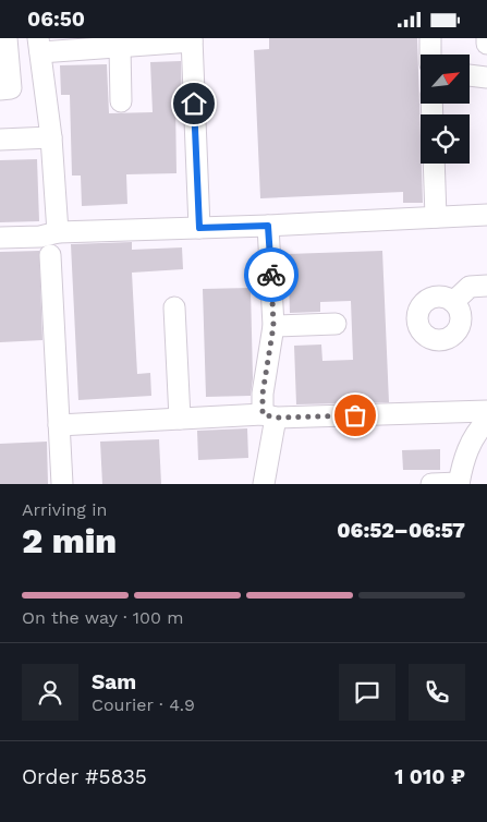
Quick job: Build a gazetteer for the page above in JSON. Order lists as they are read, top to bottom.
{
  "north": "top right",
  "page": {
    "status": "06:50",
    "heading": ["2 min", "Arriving in", "06:52–06:57"],
    "panel": [
      "Sam",
      "Courier · 4.9",
      "Order #5835",
      "1 010 ₽"
    ],
    "bar": "On the way · 100 m"
  }
}
